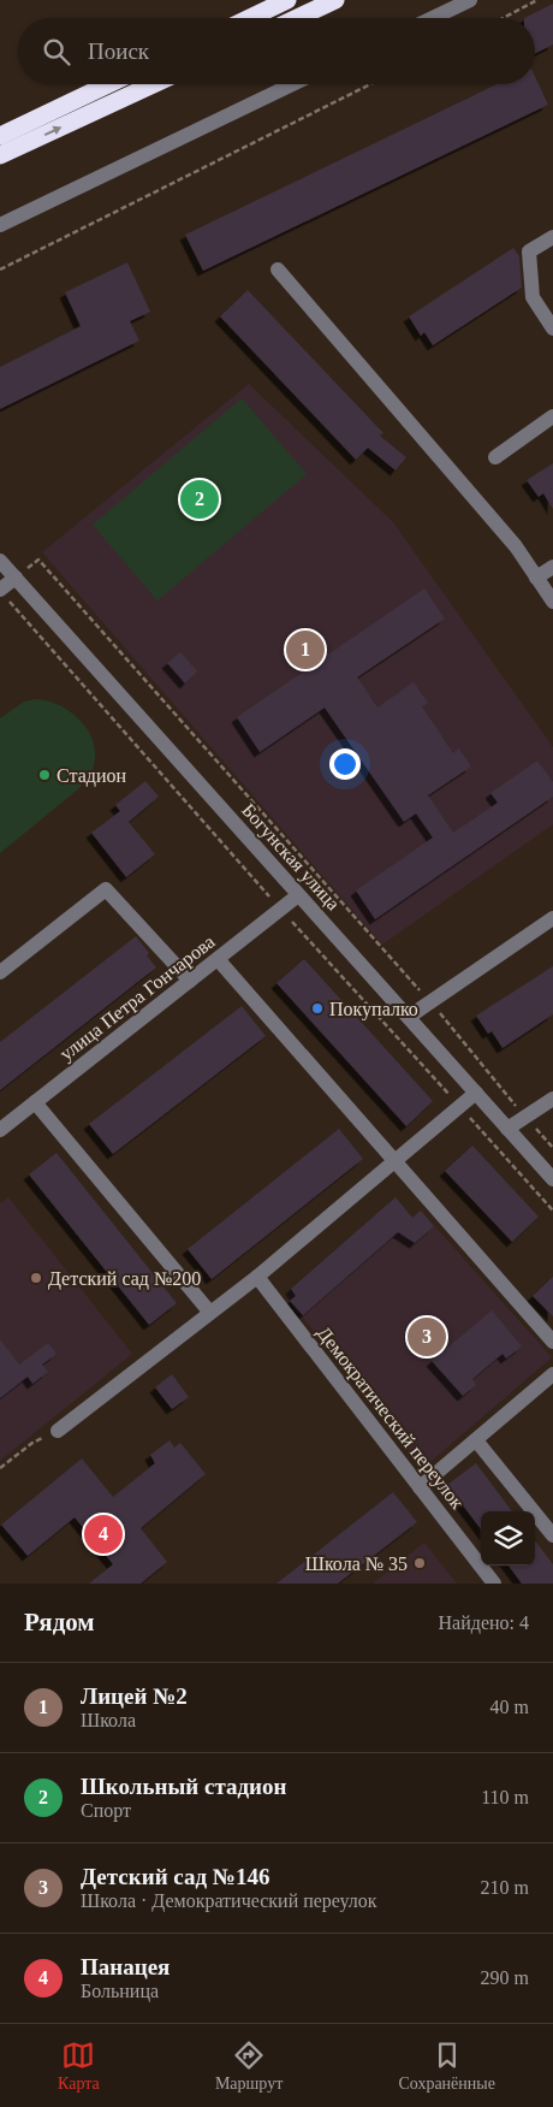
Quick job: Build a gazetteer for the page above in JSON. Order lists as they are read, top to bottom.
{
  "streets": {
    "street": ["Богунская улица", "улица Петра Гончарова", "Демократический переулок"]
  },
  "crossings": [
    ["Богунская улица", "улица Петра Гончарова"]
  ],
  "places": [
    "Стадион",
    "Покупалко",
    "Детский сад №200",
    "Школа № 35"
  ],
  "page": {
    "search": "Поиск",
    "pins": [
      "2",
      "1",
      "3",
      "4"
    ],
    "heading": ["Рядом", "Найдено: 4"],
    "list": [
      {
        "mark": "1",
        "name": "Лицей №2",
        "note": "Школа",
        "value": "40 m"
      },
      {
        "mark": "2",
        "name": "Школьный стадион",
        "note": "Спорт",
        "value": "110 m"
      },
      {
        "mark": "3",
        "name": "Детский сад №146",
        "note": "Школа · Демократический переулок",
        "value": "210 m"
      },
      {
        "mark": "4",
        "name": "Панацея",
        "note": "Больница",
        "value": "290 m"
      }
    ],
    "nav": ["Карта", "Маршрут", "Сохранённые"]
  }
}
